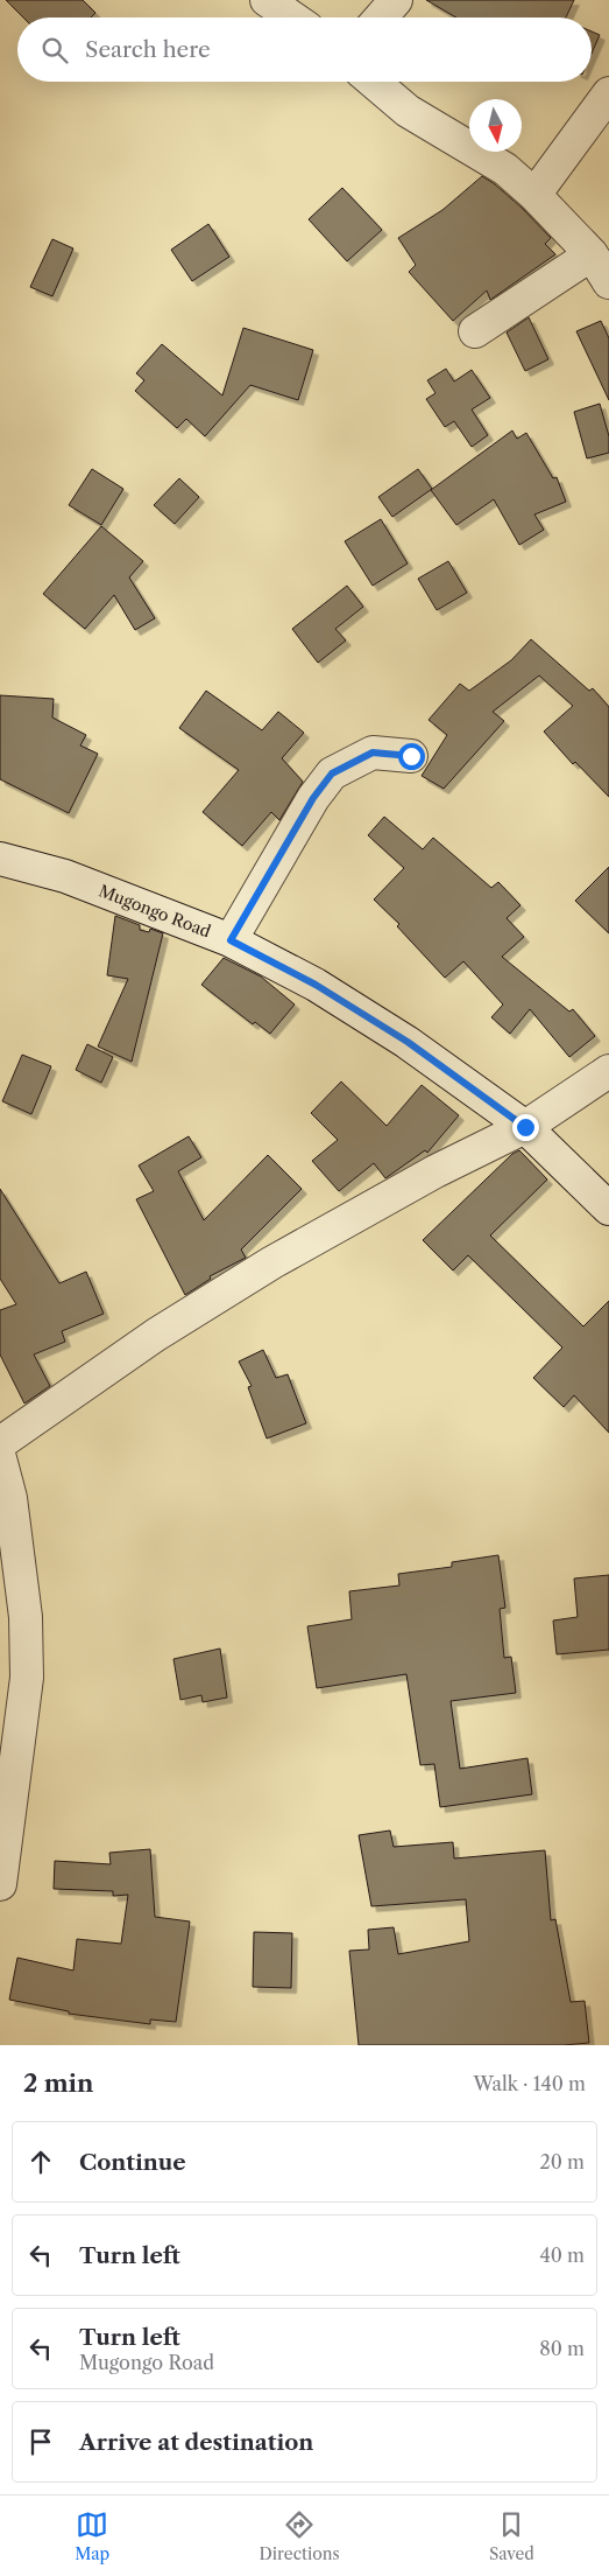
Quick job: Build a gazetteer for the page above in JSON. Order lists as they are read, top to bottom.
{
  "streets": {
    "street": ["Mugongo Road"]
  },
  "north": "bottom",
  "page": {
    "search": "Search here",
    "heading": ["2 min", "Walk · 140 m"],
    "list": [
      ["Continue", "20 m"],
      ["Turn left", "40 m"],
      ["Turn left", "Mugongo Road", "80 m"],
      "Arrive at destination"
    ],
    "nav": ["Map", "Directions", "Saved"]
  }
}
